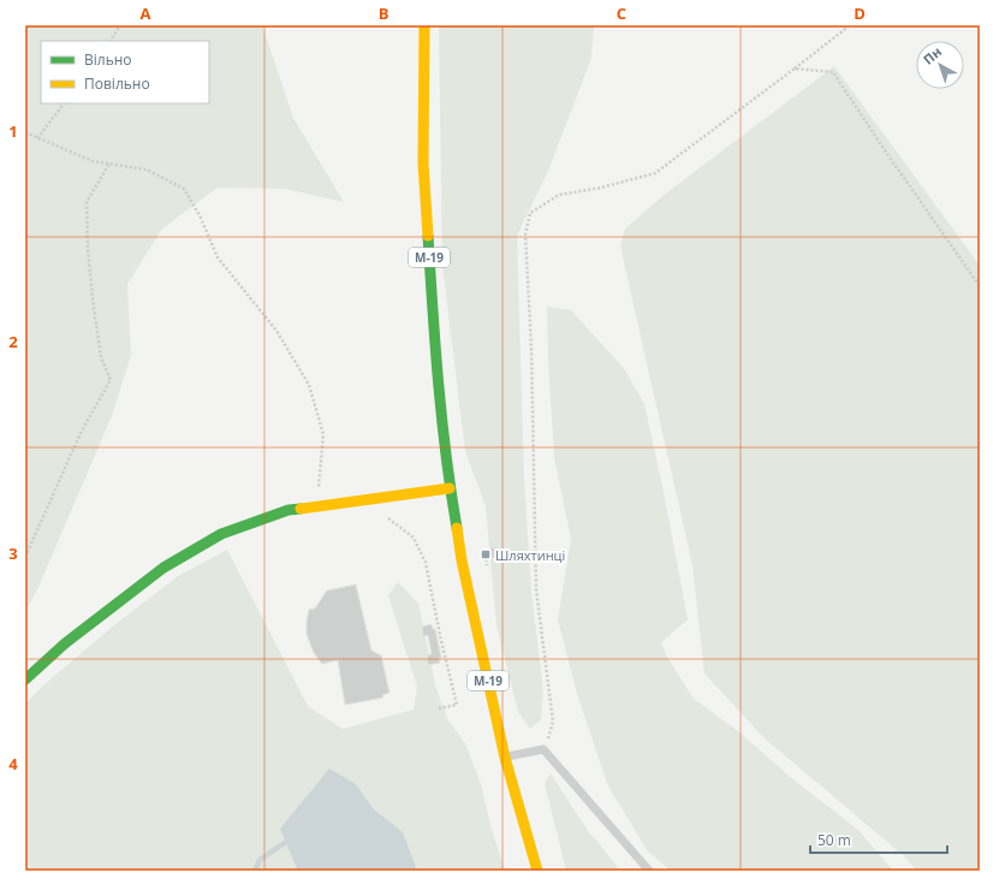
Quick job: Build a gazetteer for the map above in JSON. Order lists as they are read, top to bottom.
{
  "streets": {
    "main road": ["М-19"]
  },
  "places": {
    "transit": ["Шляхтинці"]
  },
  "legend": ["Вільно", "Повільно"],
  "scale_bar": "50 m",
  "north": "top left",
  "grid": {
    "columns": [
      "A",
      "B",
      "C",
      "D"
    ],
    "rows": [
      "1",
      "2",
      "3",
      "4"
    ]
  }
}
